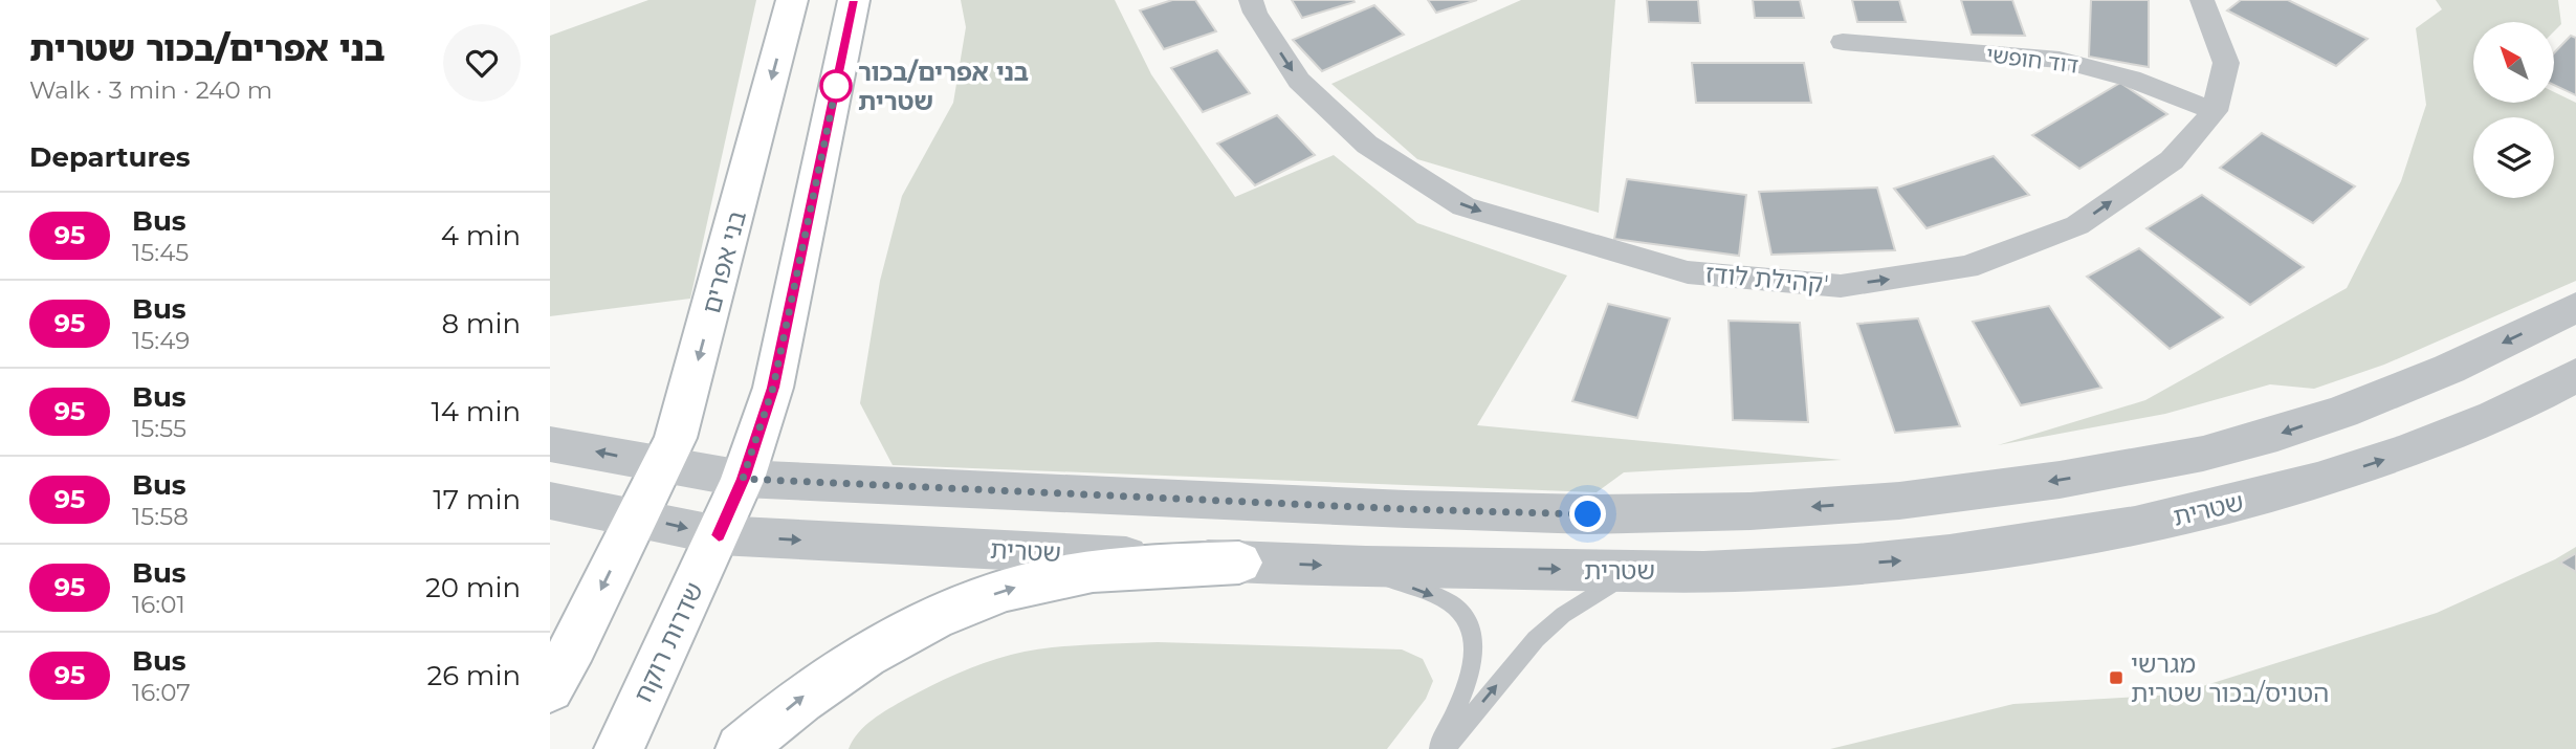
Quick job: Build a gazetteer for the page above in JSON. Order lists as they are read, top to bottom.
{
  "streets": {
    "main road": ["בני אפרים", "שדרות רוקח"],
    "street": ["דוד חופשי", "קהילת לודז'", "שטרית"]
  },
  "crossings": [
    ["דוד חופשי", "קהילת לודז'"],
    ["בני אפרים", "שטרית"],
    ["שטרית", "שדרות רוקח"]
  ],
  "places": {
    "other": ["בני אפרים/בכור שטרית"],
    "transit": ["מגרשי הטניס/בכור שטרית"]
  },
  "lines": ["bus line 95"],
  "north": "top left",
  "page": {
    "heading": [
      ["בני אפרים/בכור שטרית", "Walk · 3 min · 240 m"],
      "Departures"
    ],
    "list": [
      {
        "mark": "95",
        "name": "Bus",
        "note": "15:45",
        "value": "4 min"
      },
      {
        "mark": "95",
        "name": "Bus",
        "note": "15:49",
        "value": "8 min"
      },
      {
        "mark": "95",
        "name": "Bus",
        "note": "15:55",
        "value": "14 min"
      },
      {
        "mark": "95",
        "name": "Bus",
        "note": "15:58",
        "value": "17 min"
      },
      {
        "mark": "95",
        "name": "Bus",
        "note": "16:01",
        "value": "20 min"
      },
      {
        "mark": "95",
        "name": "Bus",
        "note": "16:07",
        "value": "26 min"
      }
    ]
  }
}
